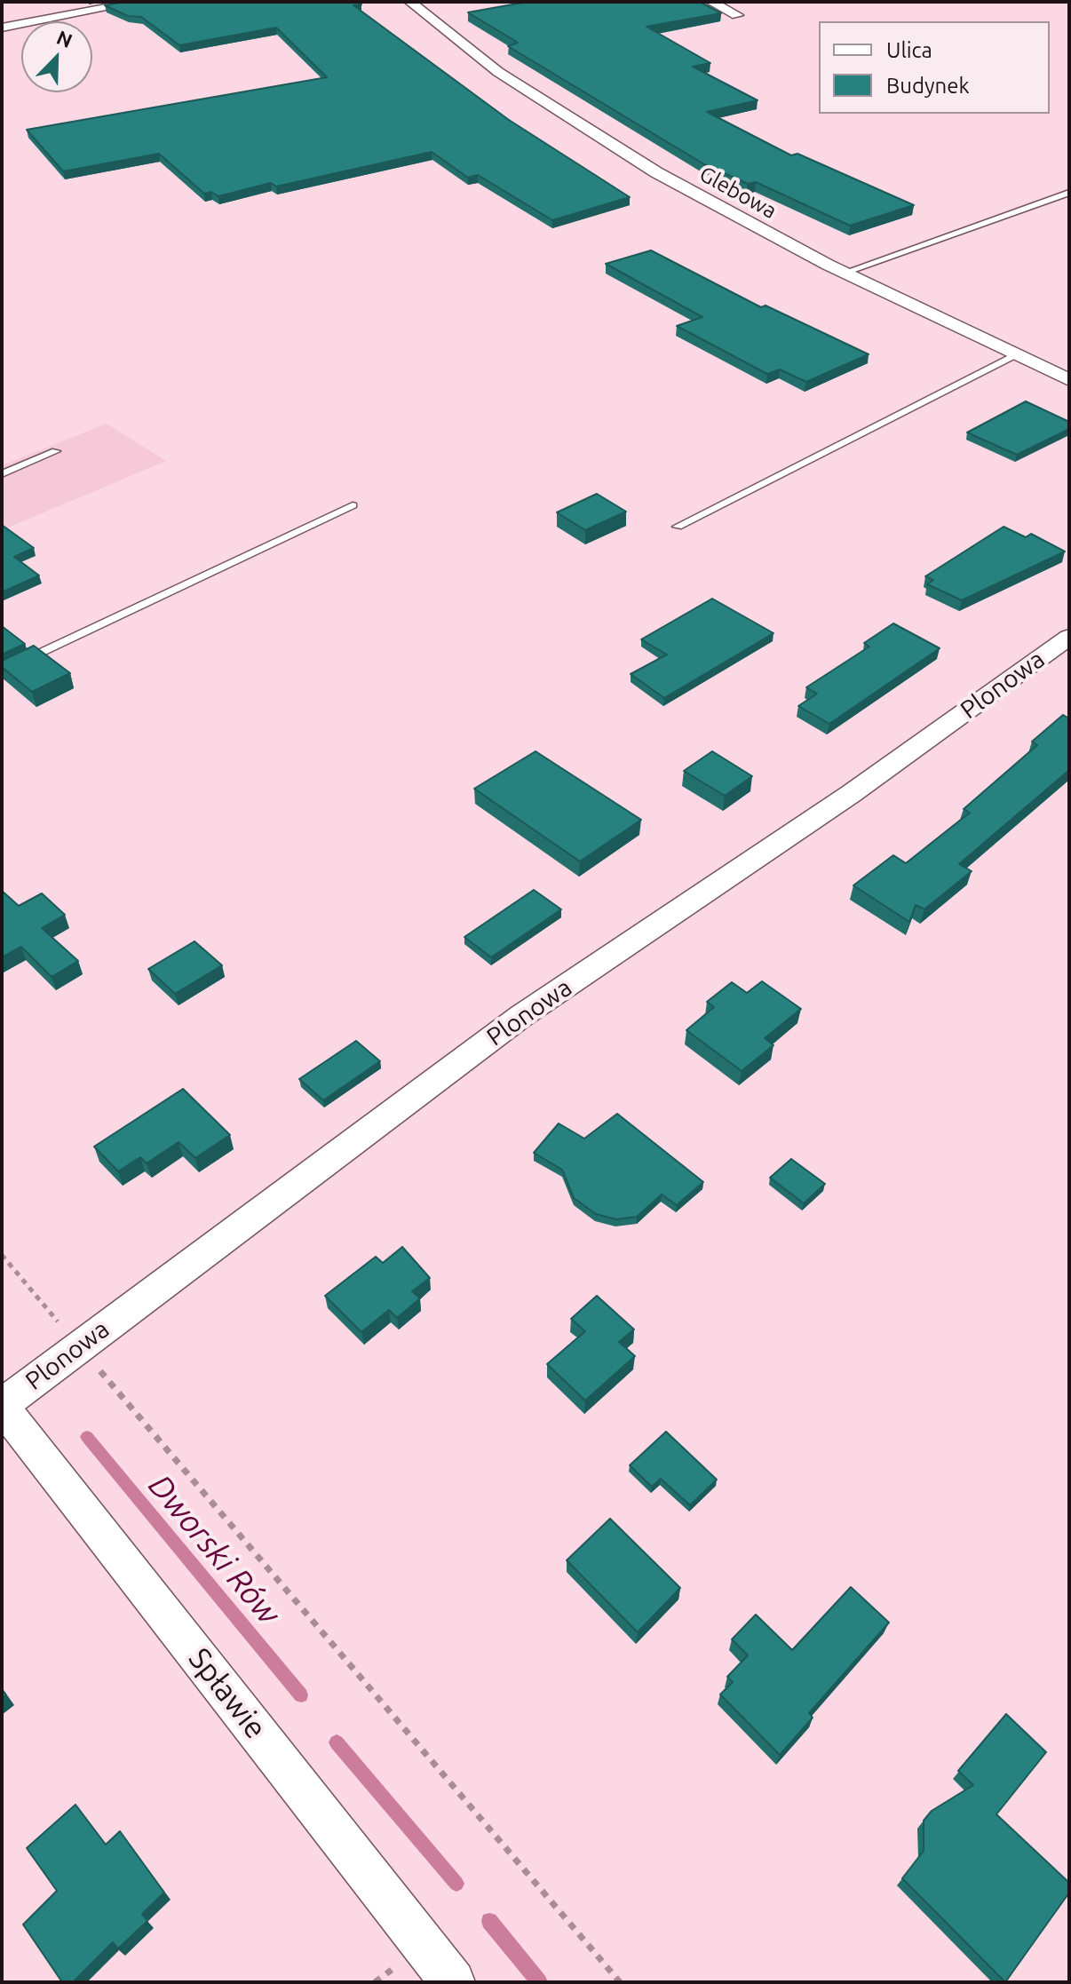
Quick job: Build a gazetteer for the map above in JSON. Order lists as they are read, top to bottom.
{
  "streets": {
    "street": ["Glebowa", "Plonowa", "Spławie"]
  },
  "crossings": [
    ["Plonowa", "Spławie"]
  ],
  "water": ["Dworski Rów"],
  "legend": ["Ulica", "Budynek"],
  "north": "top right"
}
